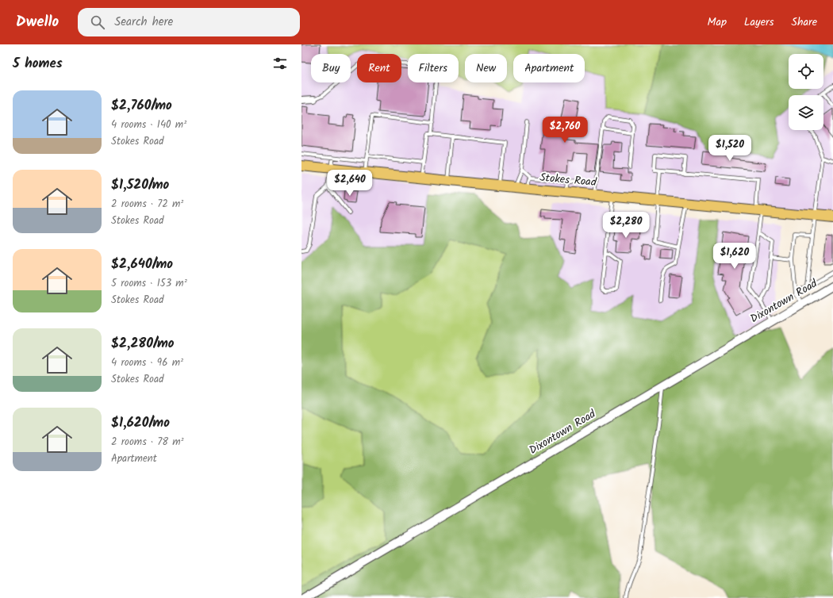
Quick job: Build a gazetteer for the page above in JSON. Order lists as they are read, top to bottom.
{
  "streets": {
    "main road": ["Stokes Road"],
    "street": ["Dixontown Road"]
  },
  "page": {
    "header": "Dwello",
    "search": "Search here",
    "nav": ["Map", "Layers", "Share"],
    "heading": "5 homes",
    "chip": [
      "Buy",
      "Rent",
      "Filters",
      "New",
      "Apartment"
    ],
    "list": [
      {
        "name": "$2,760/mo",
        "note": "4 rooms · 140 m² · Stokes Road"
      },
      {
        "name": "$1,520/mo",
        "note": "2 rooms · 72 m² · Stokes Road"
      },
      {
        "name": "$2,640/mo",
        "note": "5 rooms · 153 m² · Stokes Road"
      },
      {
        "name": "$2,280/mo",
        "note": "4 rooms · 96 m² · Stokes Road"
      },
      {
        "name": "$1,620/mo",
        "note": "2 rooms · 78 m² · Apartment"
      }
    ],
    "price": [
      "$2,760",
      "$1,520",
      "$2,640",
      "$2,280",
      "$1,620"
    ]
  }
}
